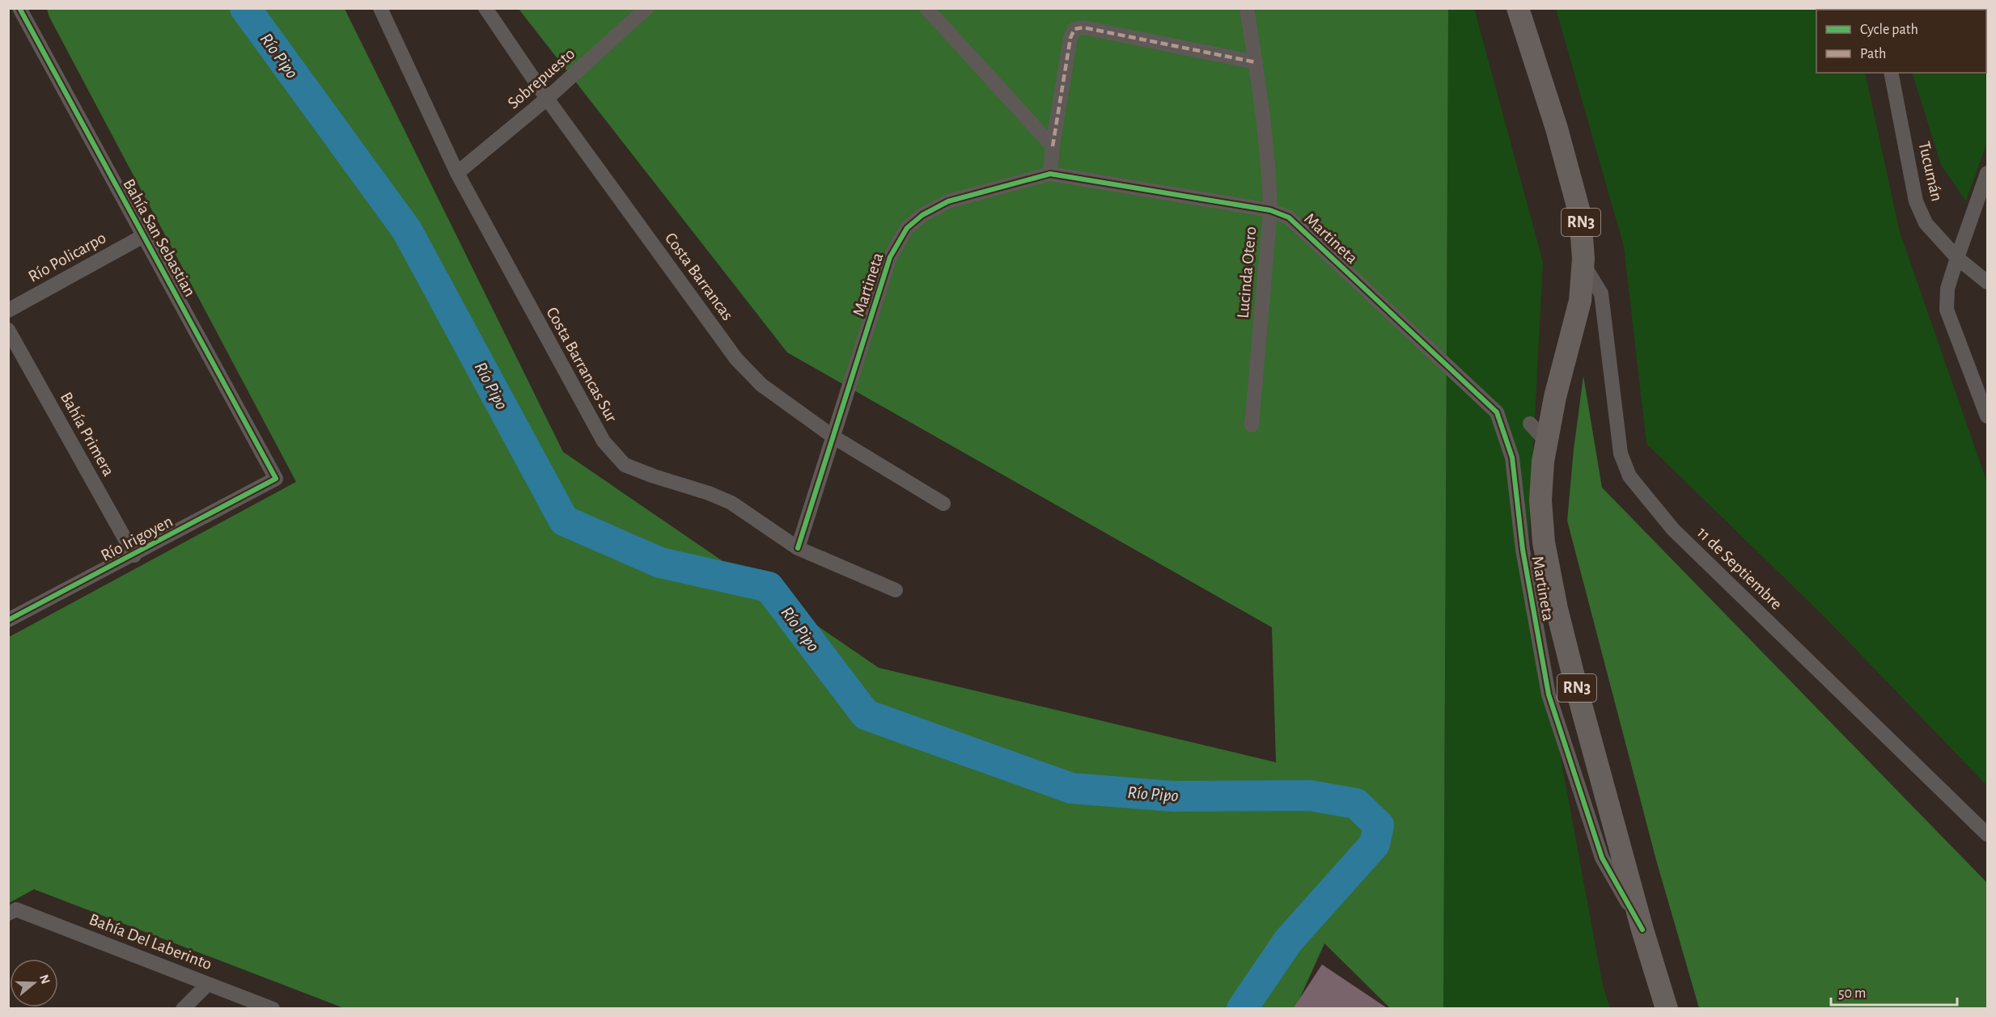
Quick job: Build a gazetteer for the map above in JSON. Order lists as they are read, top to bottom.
{
  "streets": {
    "main road": ["RN3"],
    "street": [
      "Sobrepuesto",
      "Tucumán",
      "Bahía San Sebastian",
      "Martineta",
      "Río Policarpo",
      "Lucinda Otero",
      "Costa Barrancas",
      "Costa Barrancas Sur",
      "Bahía Primera",
      "Río Irigoyen",
      "11 de Septiembre",
      "Bahía Del Laberinto"
    ]
  },
  "crossings": [
    ["Sobrepuesto", "Costa Barrancas"],
    ["Sobrepuesto", "Costa Barrancas Sur"],
    ["RN3", "Martineta"],
    ["RN3", "11 de Septiembre"],
    ["Bahía San Sebastian", "Río Policarpo"],
    ["Bahía San Sebastian", "Río Irigoyen"],
    ["Martineta", "Lucinda Otero"],
    ["Martineta", "Costa Barrancas"],
    ["Martineta", "Costa Barrancas Sur"],
    ["Bahía Primera", "Río Irigoyen"]
  ],
  "water": ["Río Pipo"],
  "legend": ["Cycle path", "Path"],
  "scale_bar": "50 m",
  "north": "right"
}
